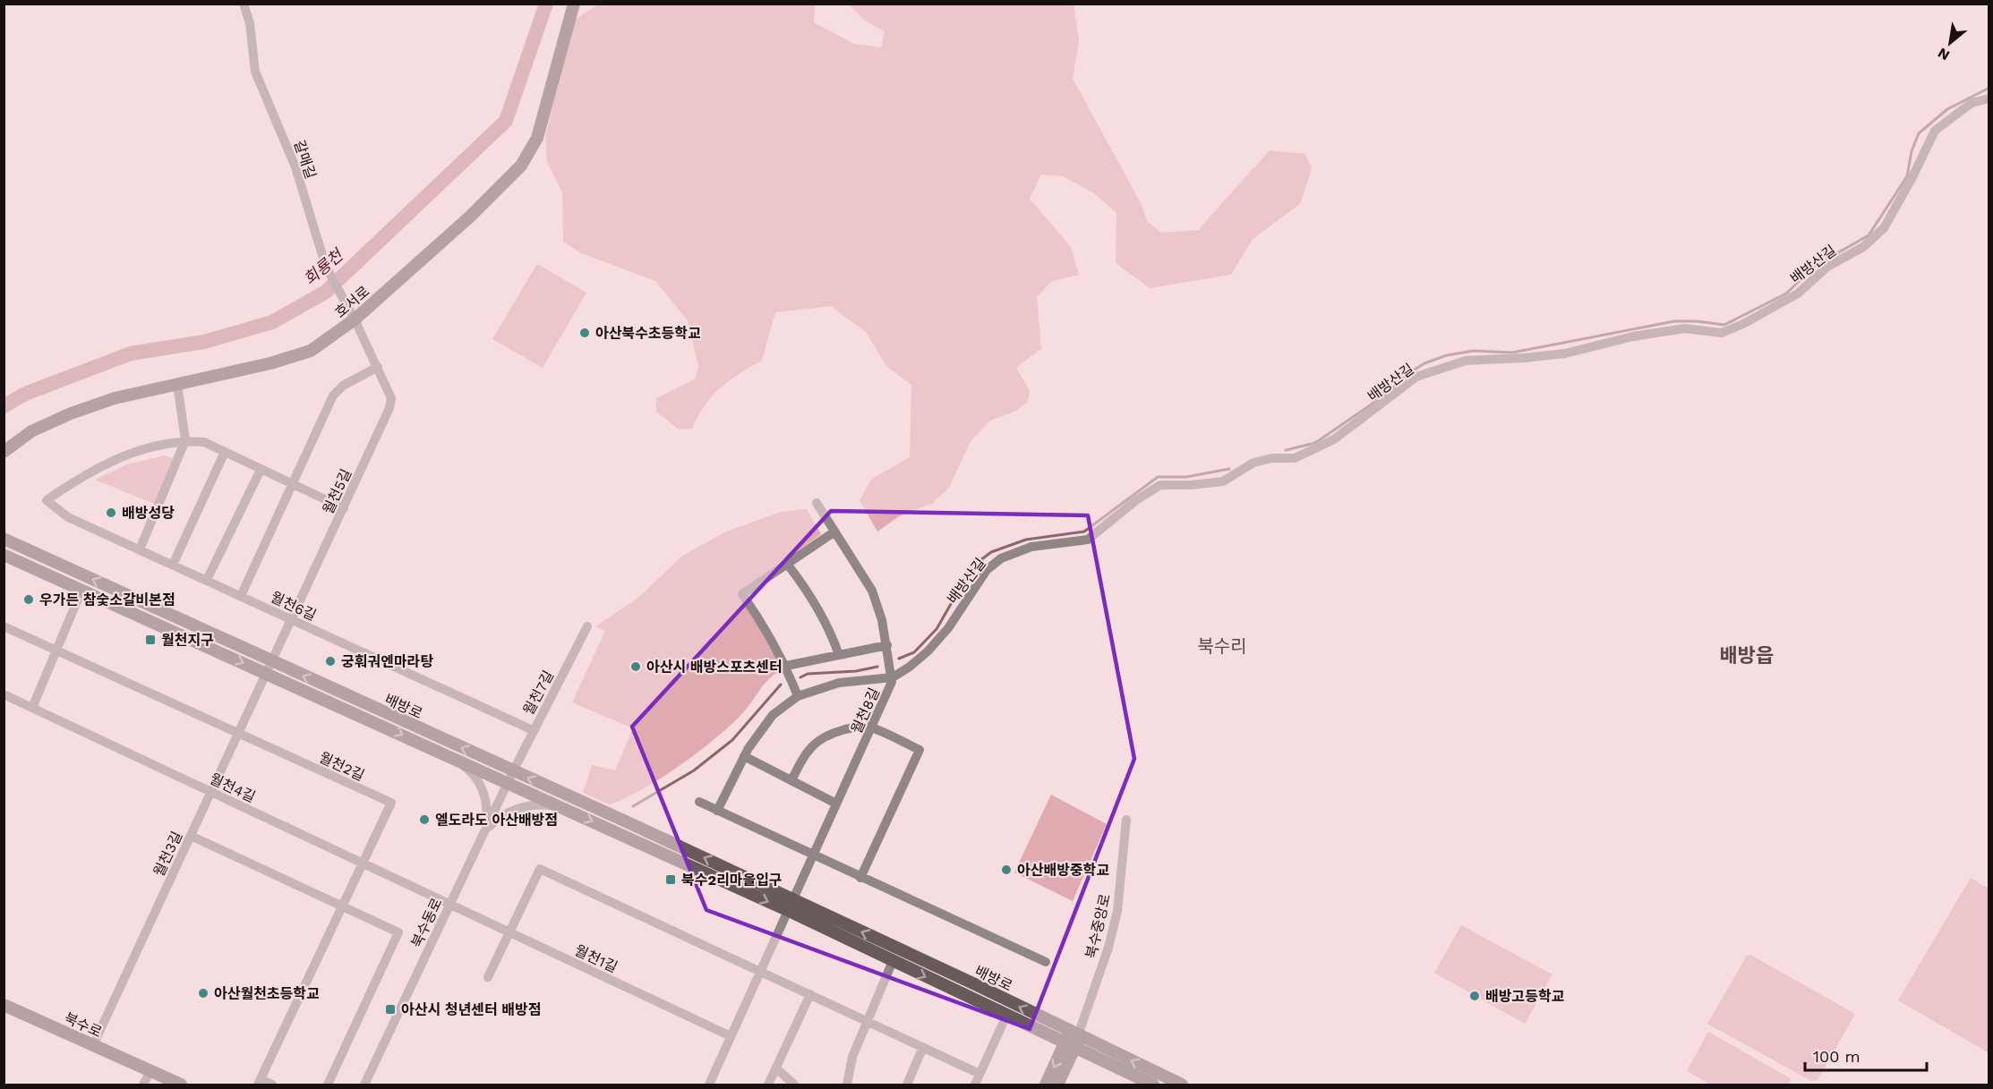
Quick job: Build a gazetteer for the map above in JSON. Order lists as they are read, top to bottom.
{
  "streets": {
    "street": [
      "갈매길",
      "배방산길",
      "호서로",
      "월천5길",
      "월천6길",
      "월천7길",
      "배방로",
      "월천8길",
      "월천2길",
      "월천4길",
      "월천3길",
      "북수동로",
      "북수중앙로",
      "월천1길",
      "북수로"
    ]
  },
  "crossings": [
    ["갈매길", "호서로"],
    ["갈매길", "월천5길"],
    ["배방산길", "월천8길"],
    ["호서로", "월천5길"],
    ["월천5길", "월천6길"],
    ["월천5길", "배방로"],
    ["월천5길", "월천3길"],
    ["월천6길", "월천7길"],
    ["월천7길", "배방로"],
    ["월천7길", "북수동로"],
    ["배방로", "월천8길"],
    ["배방로", "월천3길"],
    ["배방로", "북수동로"],
    ["배방로", "북수중앙로"],
    ["월천2길", "월천4길"],
    ["월천2길", "월천3길"],
    ["월천4길", "월천3길"],
    ["월천4길", "북수동로"],
    ["월천4길", "월천1길"],
    ["월천3길", "북수로"],
    ["북수동로", "월천1길"]
  ],
  "districts": ["북수리", "배방읍"],
  "water": ["회룡천"],
  "places": {
    "other": [
      "아산북수초등학교",
      "배방성당",
      "우가든 참숯소갈비본점",
      "궁훠궈엔마라탕",
      "아산시 배방스포츠센터",
      "엘도라도 아산배방점",
      "아산배방중학교",
      "아산월천초등학교",
      "배방고등학교"
    ],
    "transit": ["월천지구", "북수2리마을입구", "아산시 청년센터 배방점"]
  },
  "scale_bar": "100 m",
  "north": "bottom left"
}
